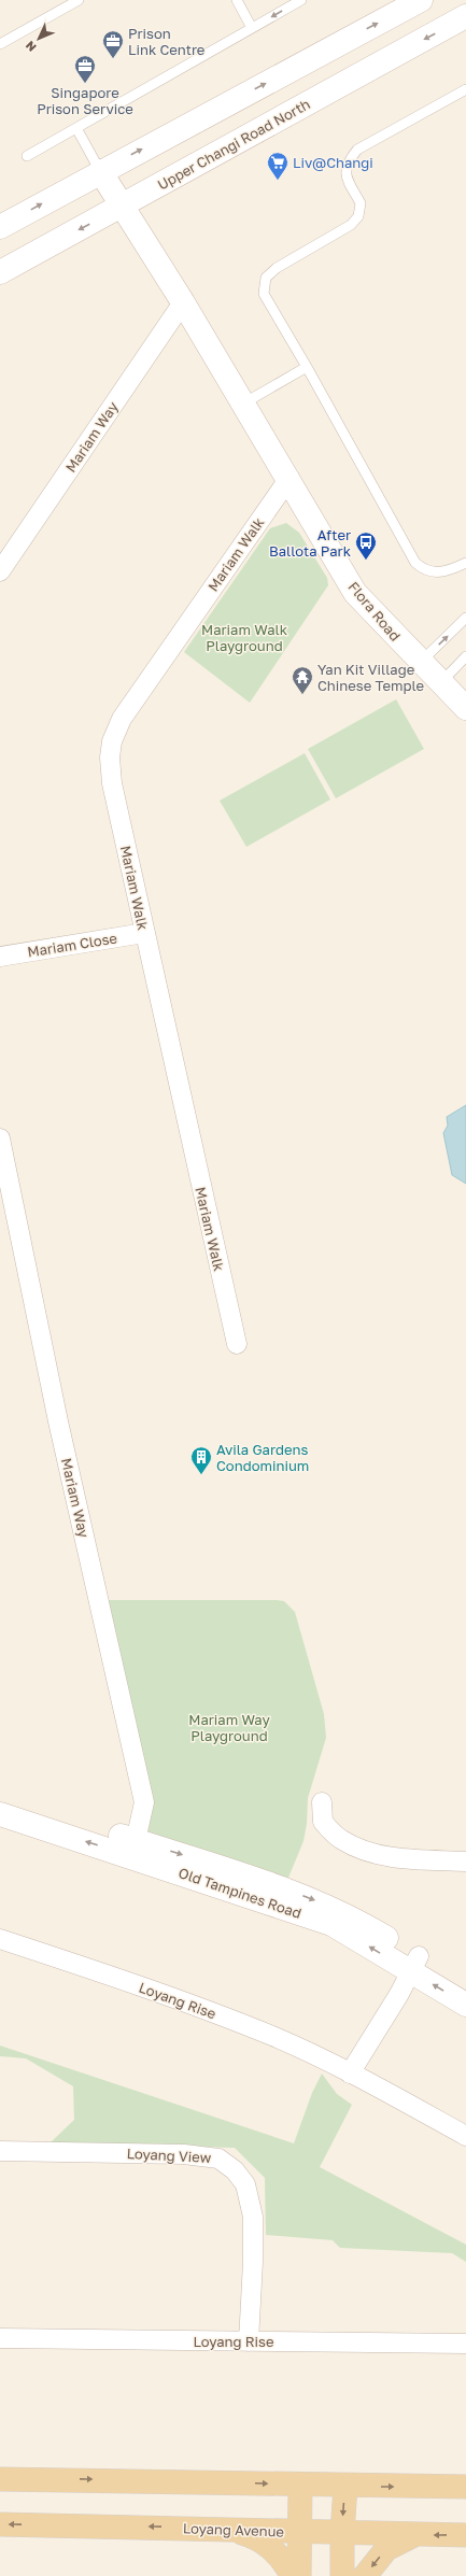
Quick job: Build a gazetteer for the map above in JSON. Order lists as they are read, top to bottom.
{
  "streets": {
    "main road": ["Loyang Avenue"],
    "street": [
      "Upper Changi Road North",
      "Mariam Way",
      "Mariam Walk",
      "Flora Road",
      "Mariam Close",
      "Old Tampines Road",
      "Loyang Rise",
      "Loyang View"
    ]
  },
  "crossings": [
    ["Mariam Way", "Old Tampines Road"],
    ["Mariam Walk", "Flora Road"],
    ["Mariam Walk", "Mariam Close"],
    ["Loyang Rise", "Loyang View"]
  ],
  "parks": ["Mariam Walk Playground", "Mariam Way Playground"],
  "places": {
    "office": ["Prison Link Centre", "Singapore Prison Service"],
    "supermarket": ["Liv@Changi"],
    "bus stop": ["After Ballota Park"],
    "temple": ["Yan Kit Village Chinese Temple"],
    "building": ["Avila Gardens Condominium"]
  },
  "north": "bottom left"
}
